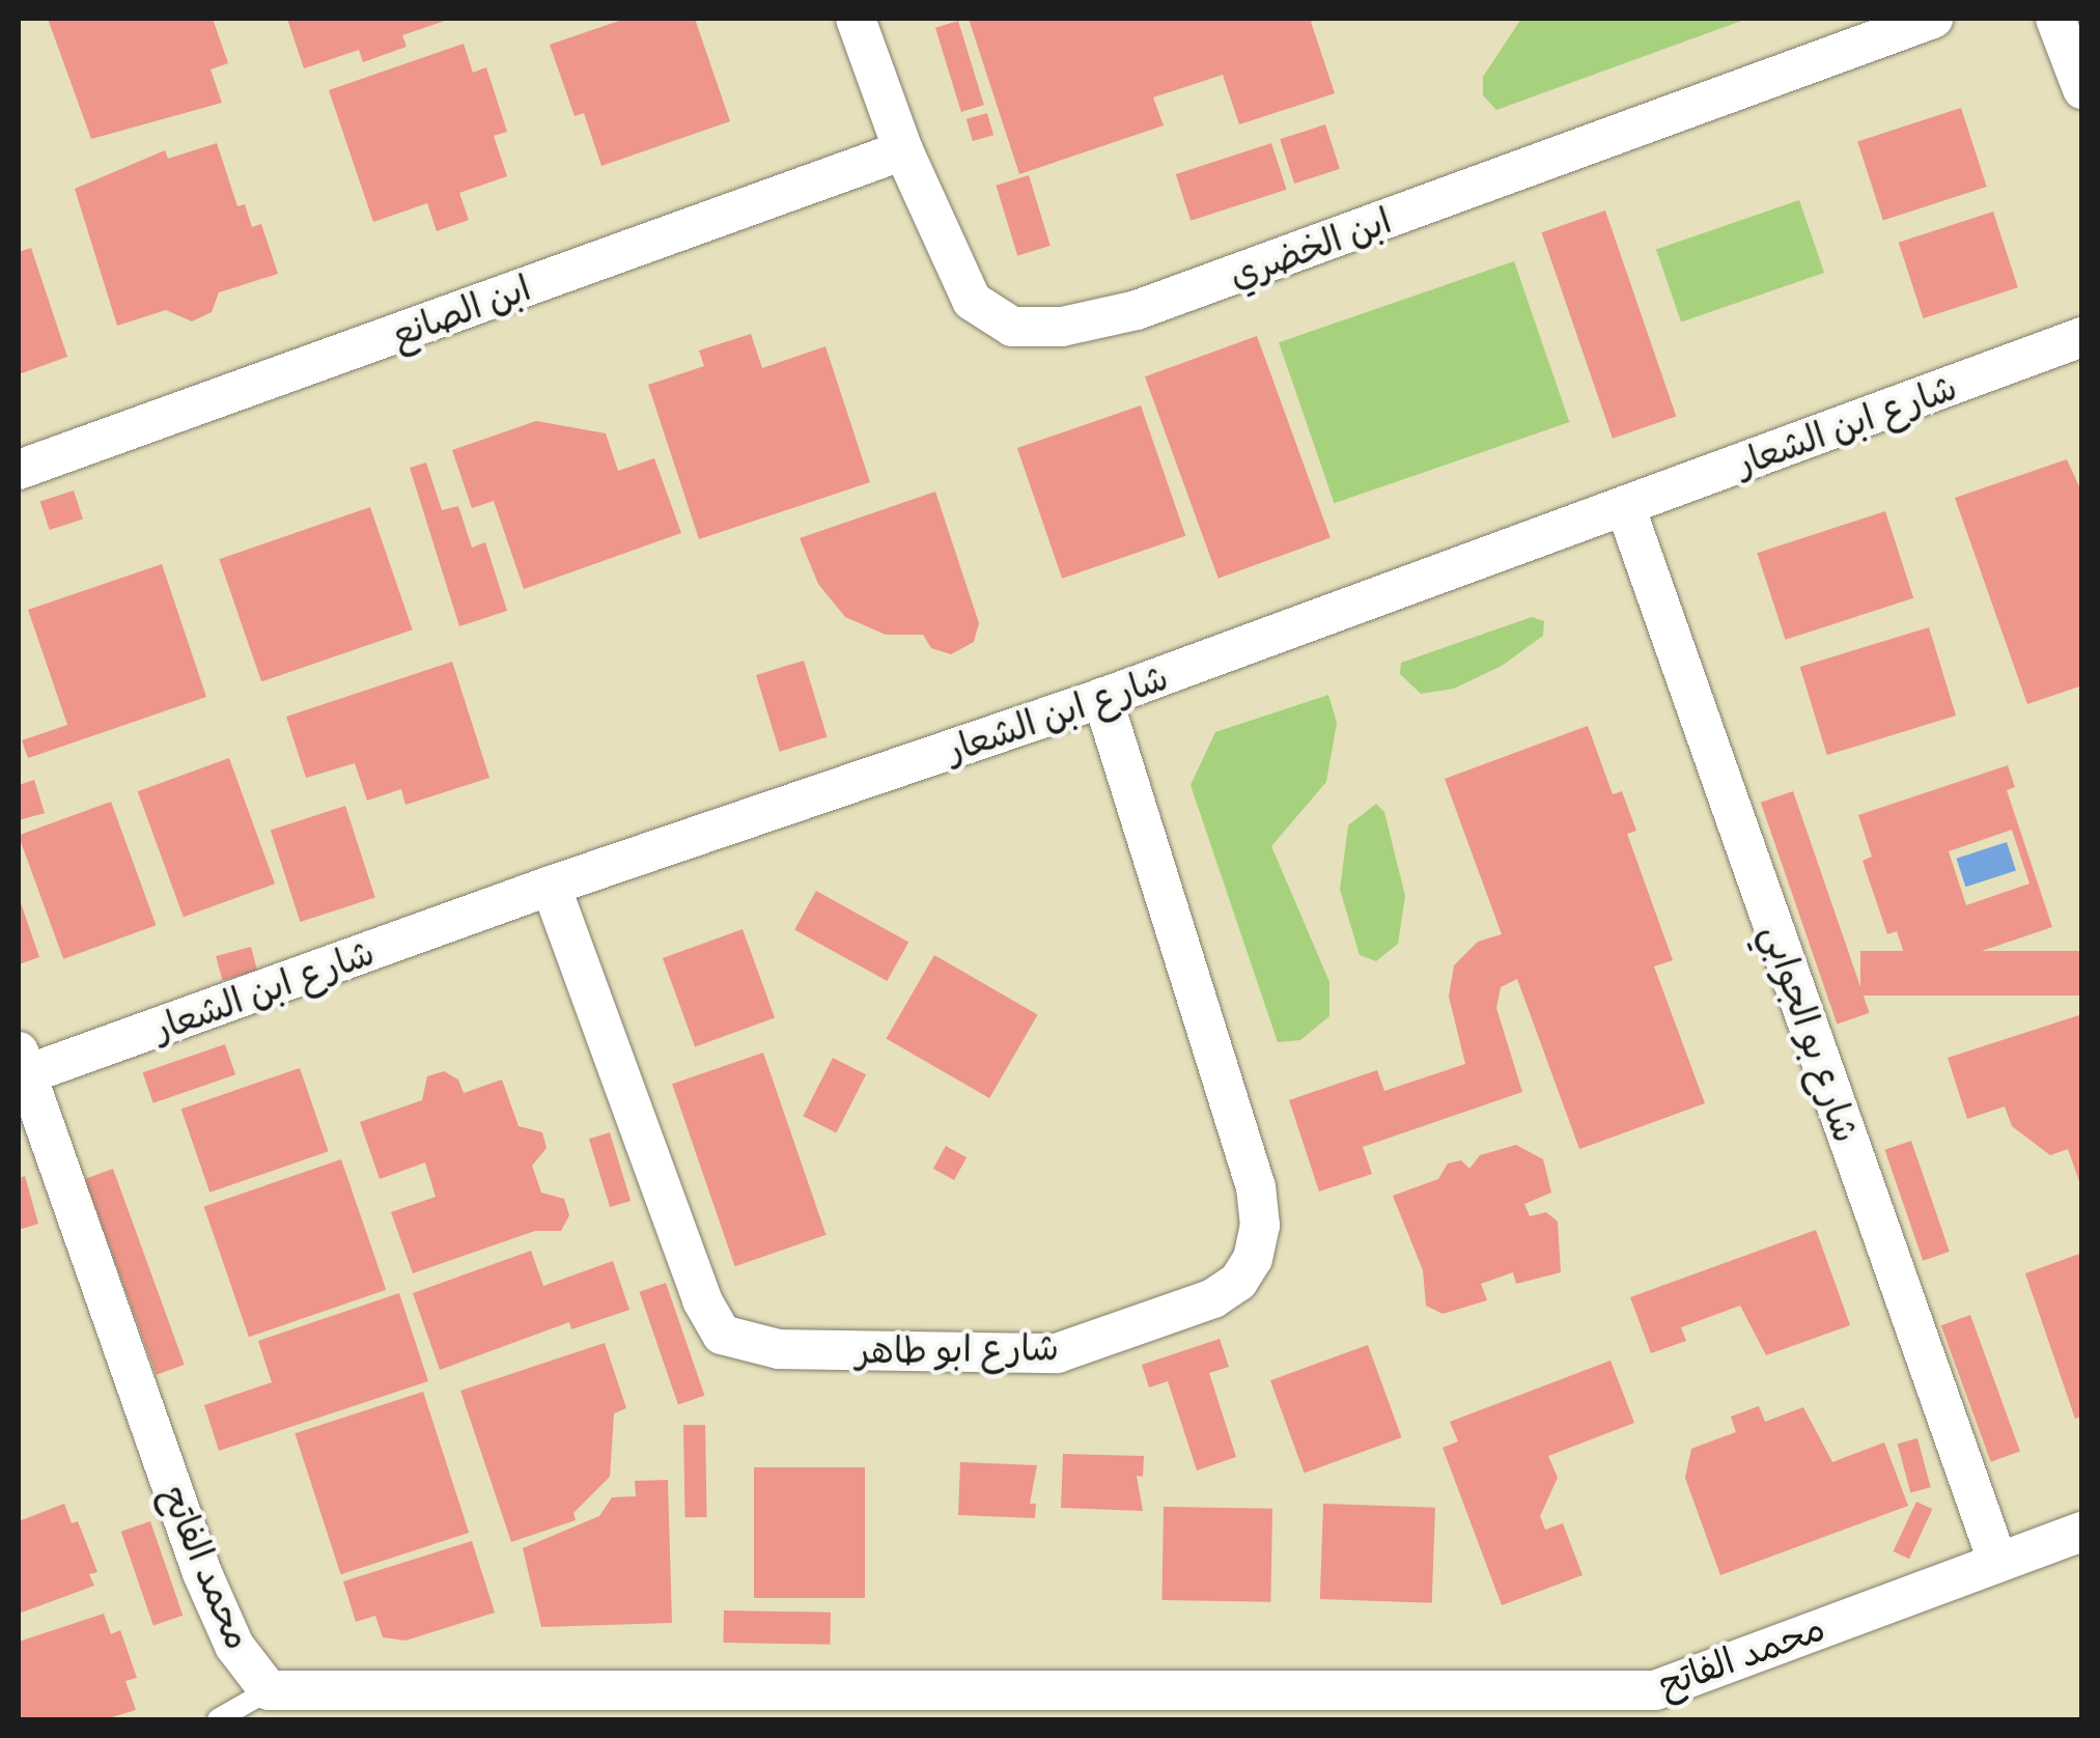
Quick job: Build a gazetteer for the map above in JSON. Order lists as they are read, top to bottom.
{
  "streets": {
    "street": [
      "ابن الخضري",
      "ابن الصانع",
      "شارع ابن الشعار",
      "شارع بو الجوابي",
      "شارع ابو طاهر",
      "محمد الفاتح"
    ]
  },
  "crossings": [
    ["ابن الخضري", "ابن الصانع"],
    ["شارع ابن الشعار", "شارع بو الجوابي"],
    ["شارع ابن الشعار", "شارع ابو طاهر"],
    ["شارع ابن الشعار", "محمد الفاتح"],
    ["شارع بو الجوابي", "محمد الفاتح"]
  ]
}
